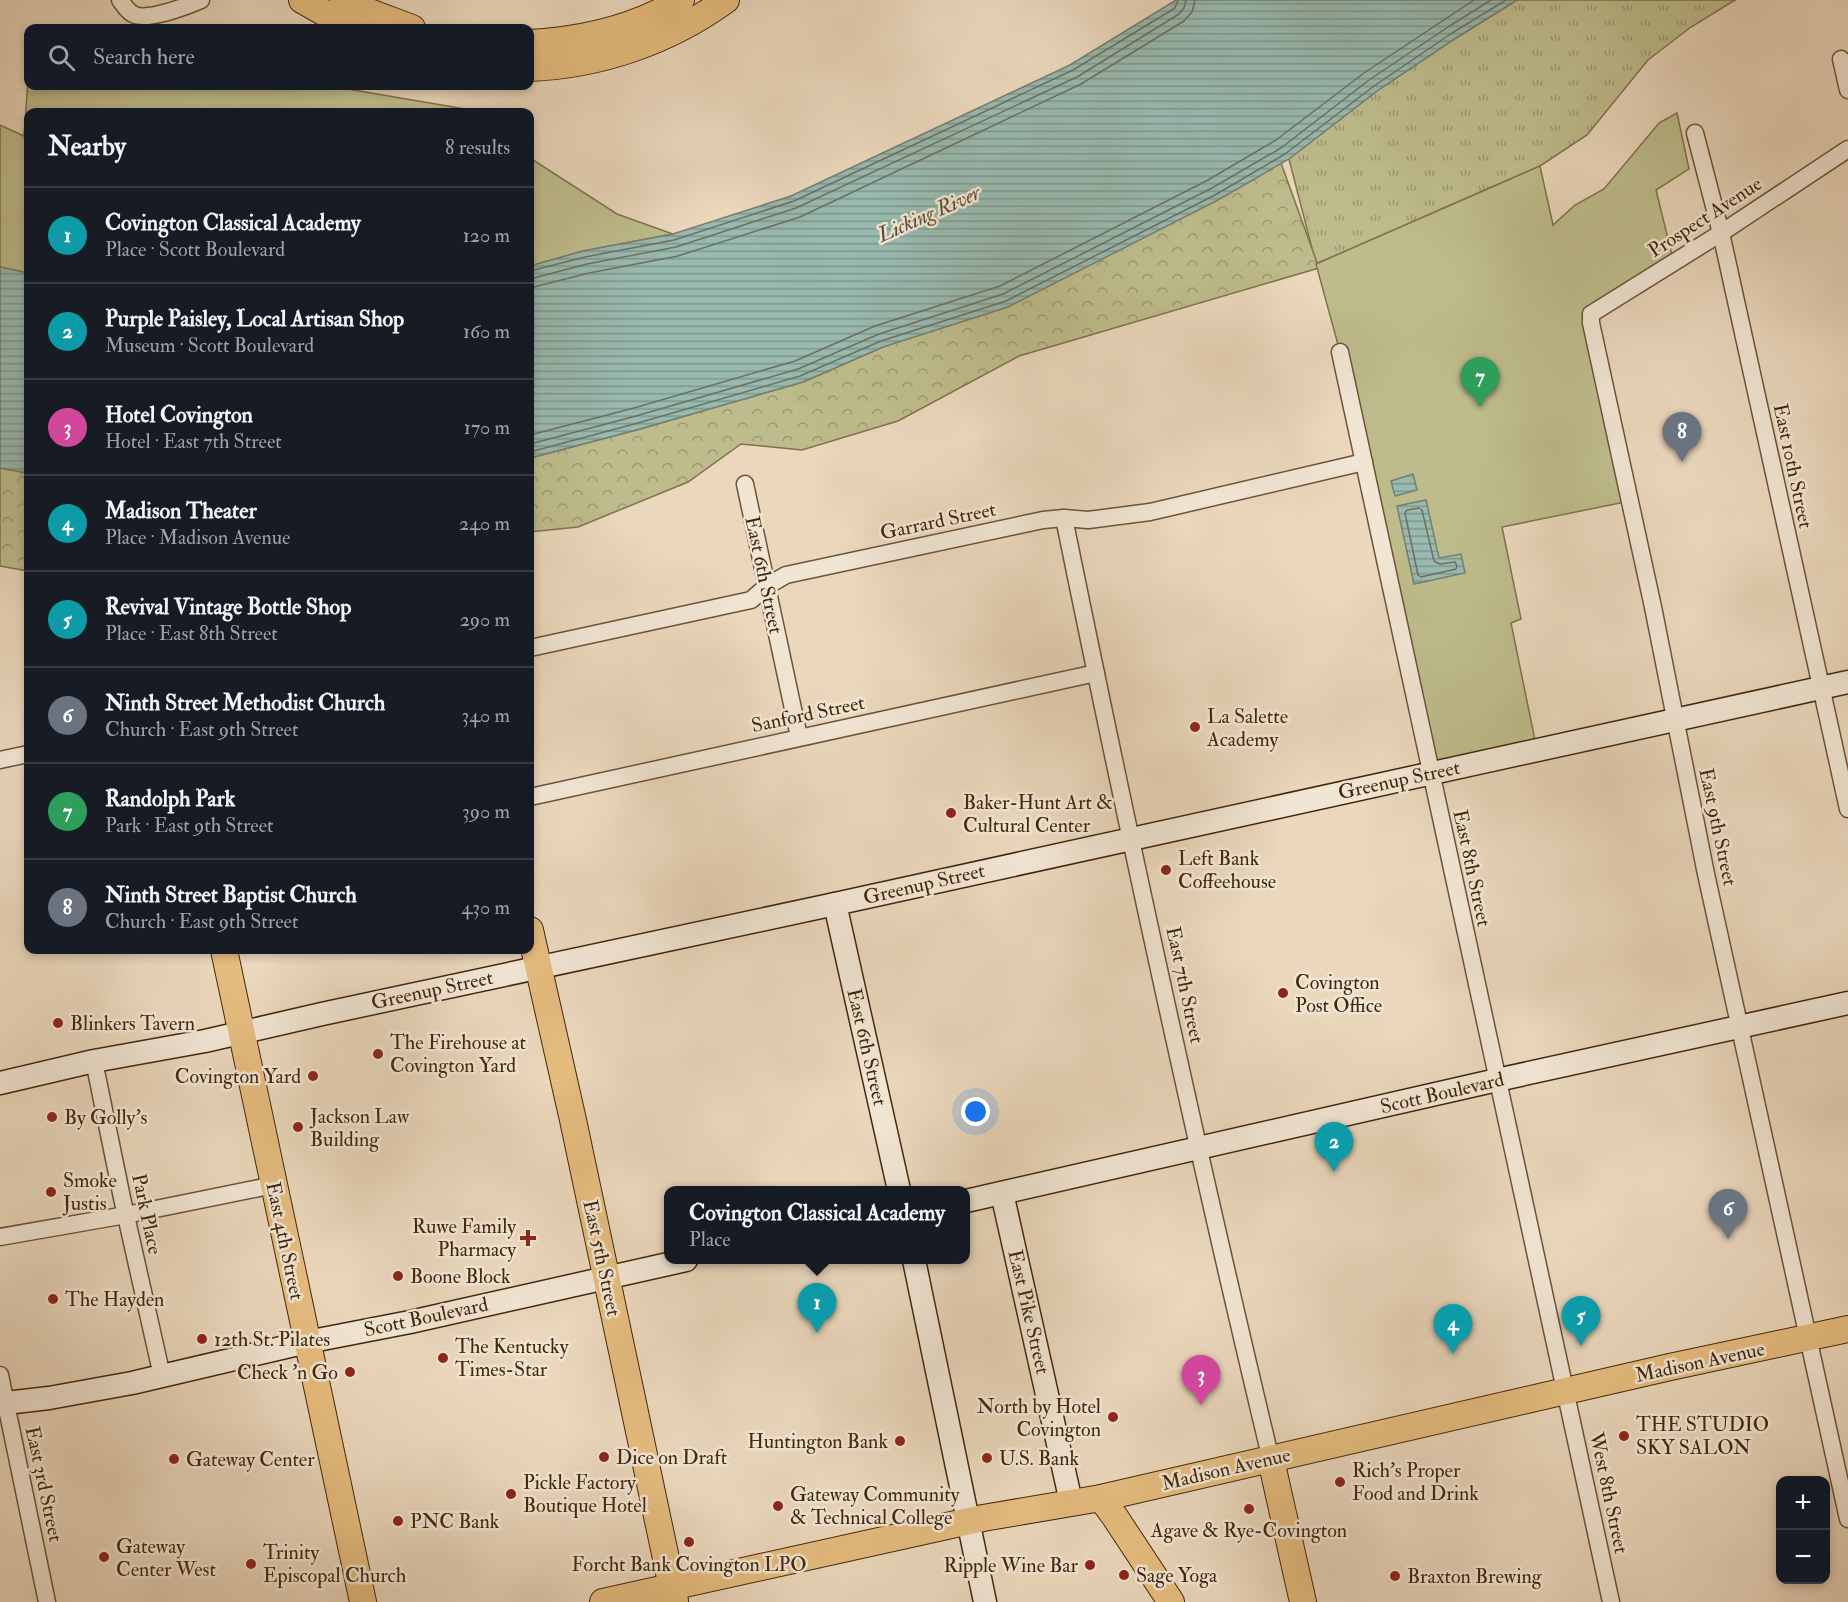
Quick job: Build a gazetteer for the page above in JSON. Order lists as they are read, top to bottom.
{
  "streets": {
    "main road": [
      "East 6th Street",
      "Greenup Street",
      "Scott Boulevard",
      "East 4th Street",
      "East 5th Street",
      "East Pike Street",
      "Madison Avenue"
    ],
    "street": [
      "Prospect Avenue",
      "East 10th Street",
      "Garrard Street",
      "Sanford Street",
      "East 9th Street",
      "East 8th Street",
      "East 7th Street",
      "Park Place",
      "East 3rd Street",
      "West 8th Street"
    ]
  },
  "crossings": [
    ["Prospect Avenue", "East 10th Street"],
    ["Prospect Avenue", "East 9th Street"],
    ["East 10th Street", "Greenup Street"],
    ["Garrard Street", "East 6th Street"],
    ["Garrard Street", "East 8th Street"],
    ["Garrard Street", "East 7th Street"],
    ["East 6th Street", "Sanford Street"],
    ["East 6th Street", "Greenup Street"],
    ["Sanford Street", "East 7th Street"],
    ["Greenup Street", "East 9th Street"],
    ["Greenup Street", "East 8th Street"],
    ["Greenup Street", "East 7th Street"],
    ["Greenup Street", "Park Place"],
    ["Greenup Street", "East 4th Street"],
    ["Greenup Street", "East 5th Street"],
    ["East 9th Street", "Scott Boulevard"],
    ["East 9th Street", "Madison Avenue"],
    ["East 8th Street", "Scott Boulevard"],
    ["East 8th Street", "Madison Avenue"],
    ["East 8th Street", "West 8th Street"],
    ["East 7th Street", "Scott Boulevard"],
    ["East 7th Street", "Madison Avenue"],
    ["Scott Boulevard", "Park Place"],
    ["Scott Boulevard", "East 4th Street"],
    ["Scott Boulevard", "East 5th Street"],
    ["Scott Boulevard", "East Pike Street"],
    ["East 5th Street", "Madison Avenue"],
    ["East Pike Street", "Madison Avenue"],
    ["Madison Avenue", "West 8th Street"]
  ],
  "water": ["Licking River"],
  "places": {
    "other": [
      "La Salette Academy",
      "Baker-Hunt Art & Cultural Center",
      "Left Bank Coffeehouse",
      "Covington Post Office",
      "Blinkers Tavern",
      "The Firehouse at Covington Yard",
      "Covington Yard",
      "By Golly's",
      "Jackson Law Building",
      "Smoke Justis",
      "Boone Block",
      "The Hayden",
      "12th St. Pilates",
      "The Kentucky Times-Star",
      "Check ’n Go",
      "North by Hotel Covington",
      "THE STUDIO SKY SALON",
      "Huntington Bank",
      "Dice on Draft",
      "U.S. Bank",
      "Gateway Center",
      "Rich's Proper Food and Drink",
      "Pickle Factory Boutique Hotel",
      "Gateway Community & Technical College",
      "Agave & Rye-Covington",
      "PNC Bank",
      "Forcht Bank Covington LPO",
      "Gateway Center West",
      "Trinity Episcopal Church",
      "Ripple Wine Bar",
      "Sage Yoga",
      "Braxton Brewing"
    ],
    "health": ["Ruwe Family Pharmacy"]
  },
  "page": {
    "search": "Search here",
    "heading": ["Nearby", "8 results"],
    "list": [
      {
        "mark": "1",
        "name": "Covington Classical Academy",
        "note": "Place · Scott Boulevard",
        "value": "120 m"
      },
      {
        "mark": "2",
        "name": "Purple Paisley, Local Artisan Shop",
        "note": "Museum · Scott Boulevard",
        "value": "160 m"
      },
      {
        "mark": "3",
        "name": "Hotel Covington",
        "note": "Hotel · East 7th Street",
        "value": "170 m"
      },
      {
        "mark": "4",
        "name": "Madison Theater",
        "note": "Place · Madison Avenue",
        "value": "240 m"
      },
      {
        "mark": "5",
        "name": "Revival Vintage Bottle Shop",
        "note": "Place · East 8th Street",
        "value": "290 m"
      },
      {
        "mark": "6",
        "name": "Ninth Street Methodist Church",
        "note": "Church · East 9th Street",
        "value": "340 m"
      },
      {
        "mark": "7",
        "name": "Randolph Park",
        "note": "Park · East 9th Street",
        "value": "390 m"
      },
      {
        "mark": "8",
        "name": "Ninth Street Baptist Church",
        "note": "Church · East 9th Street",
        "value": "430 m"
      }
    ],
    "pins": [
      "7",
      "8",
      "2",
      "6",
      "1",
      "5",
      "4",
      "3"
    ],
    "popup": ["Covington Classical Academy", "Place"],
    "map_buttons": ["+", "−"]
  }
}
